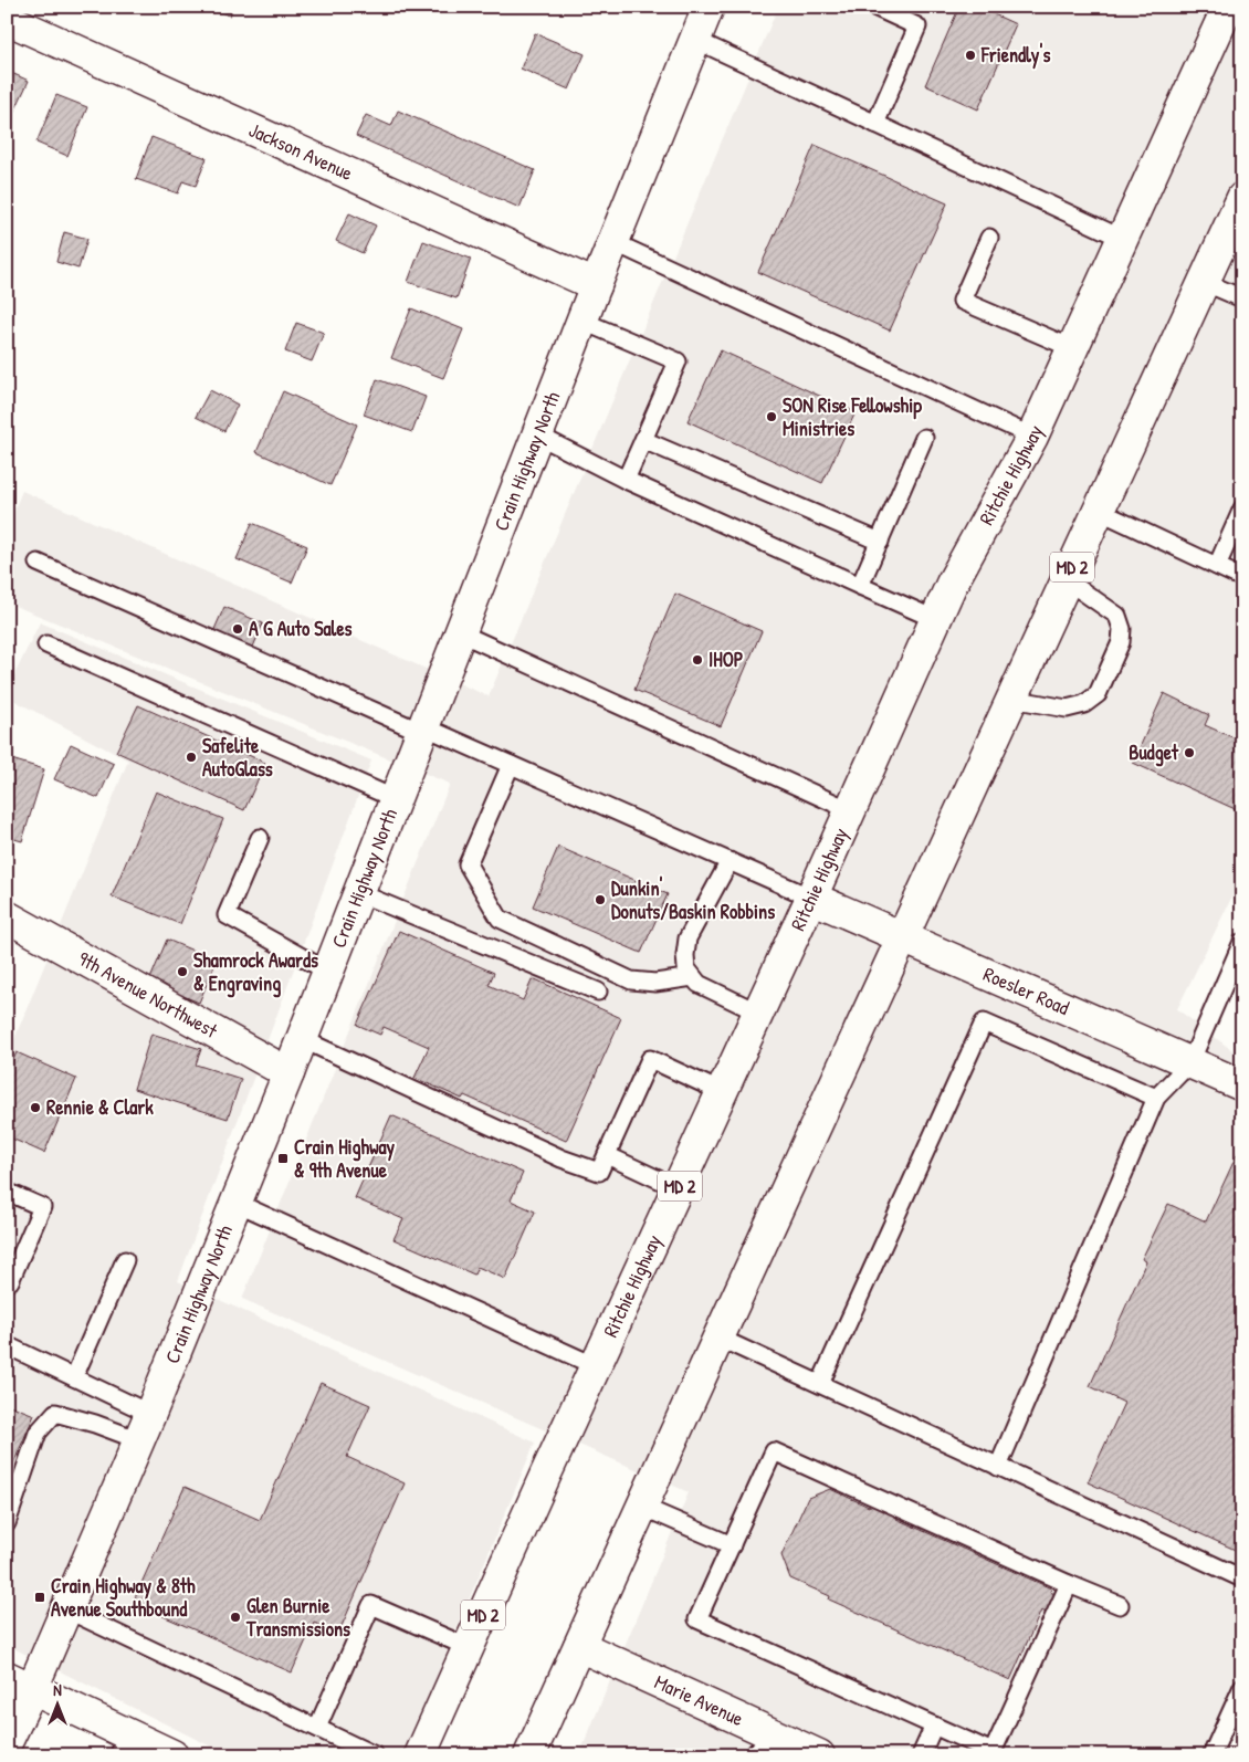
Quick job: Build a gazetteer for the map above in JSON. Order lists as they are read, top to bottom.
{
  "streets": {
    "main road": [
      "Jackson Avenue",
      "Crain Highway North",
      "Ritchie Highway",
      "MD 2",
      "Roesler Road",
      "9th Avenue Northwest",
      "Marie Avenue"
    ]
  },
  "crossings": [
    ["Jackson Avenue", "Crain Highway North"],
    ["Crain Highway North", "9th Avenue Northwest"],
    ["Ritchie Highway", "Roesler Road"],
    ["MD 2", "Roesler Road"],
    ["MD 2", "Marie Avenue"]
  ],
  "places": {
    "other": [
      "Friendly's",
      "SON Rise Fellowship Ministries",
      "A G Auto Sales",
      "IHOP",
      "Budget",
      "Safelite AutoGlass",
      "Dunkin' Donuts/Baskin Robbins",
      "Shamrock Awards & Engraving",
      "Rennie & Clark",
      "Glen Burnie Transmissions"
    ],
    "transit": ["Crain Highway & 9th Avenue", "Crain Highway & 8th Avenue Southbound"]
  },
  "north": "top"
}
